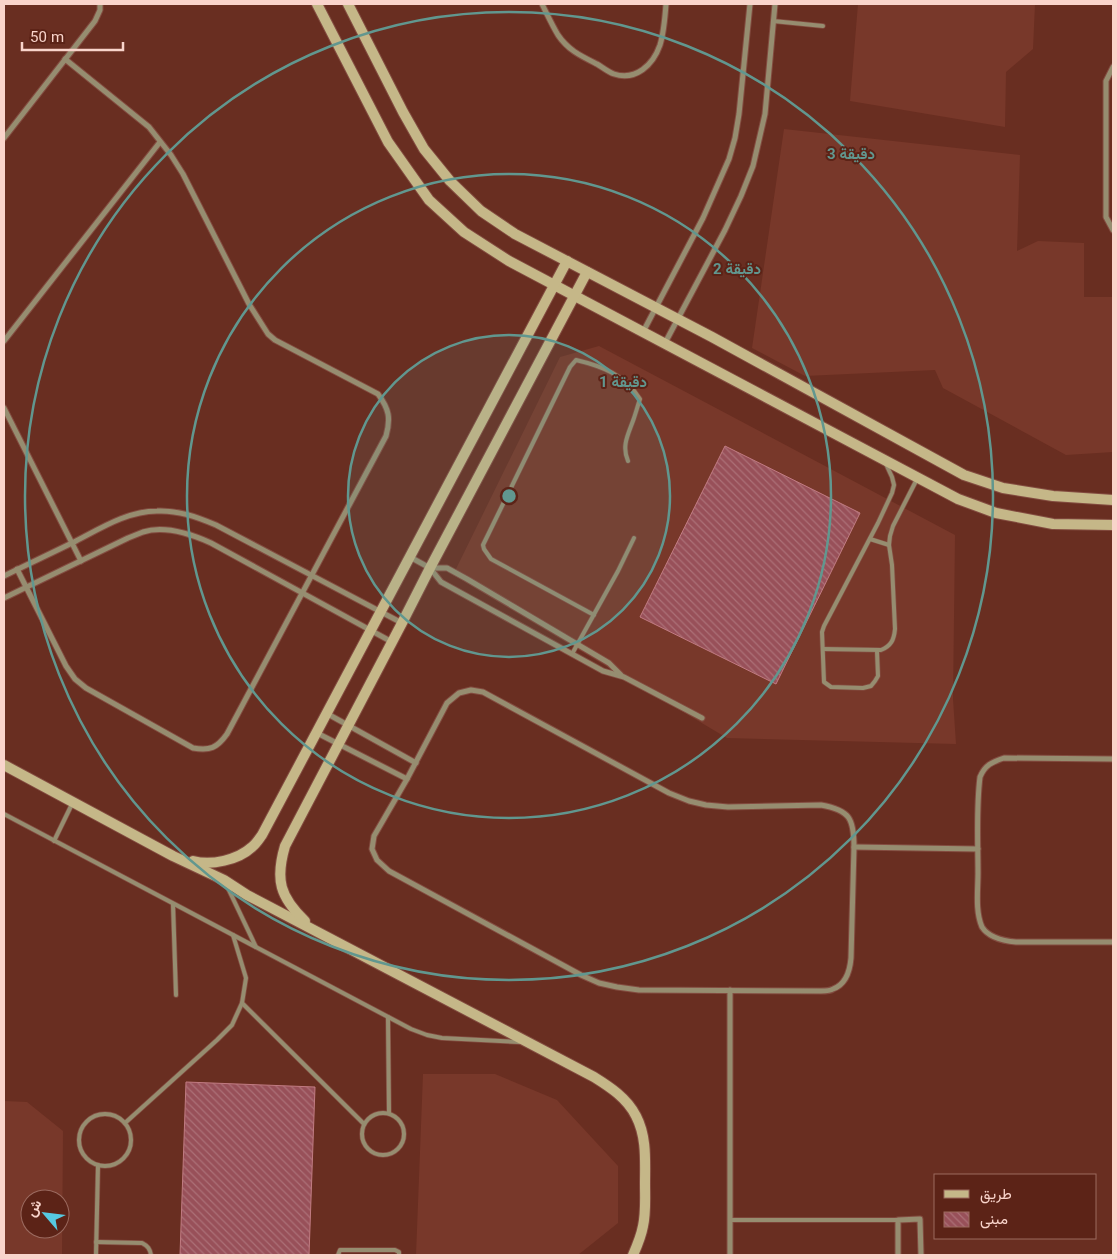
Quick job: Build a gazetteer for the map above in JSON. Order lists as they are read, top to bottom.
{
  "legend": ["طريق", "مبنى"],
  "scale_bar": "50 m",
  "north": "top left",
  "rings": ["3 دقيقة", "2 دقيقة", "1 دقيقة"]
}
